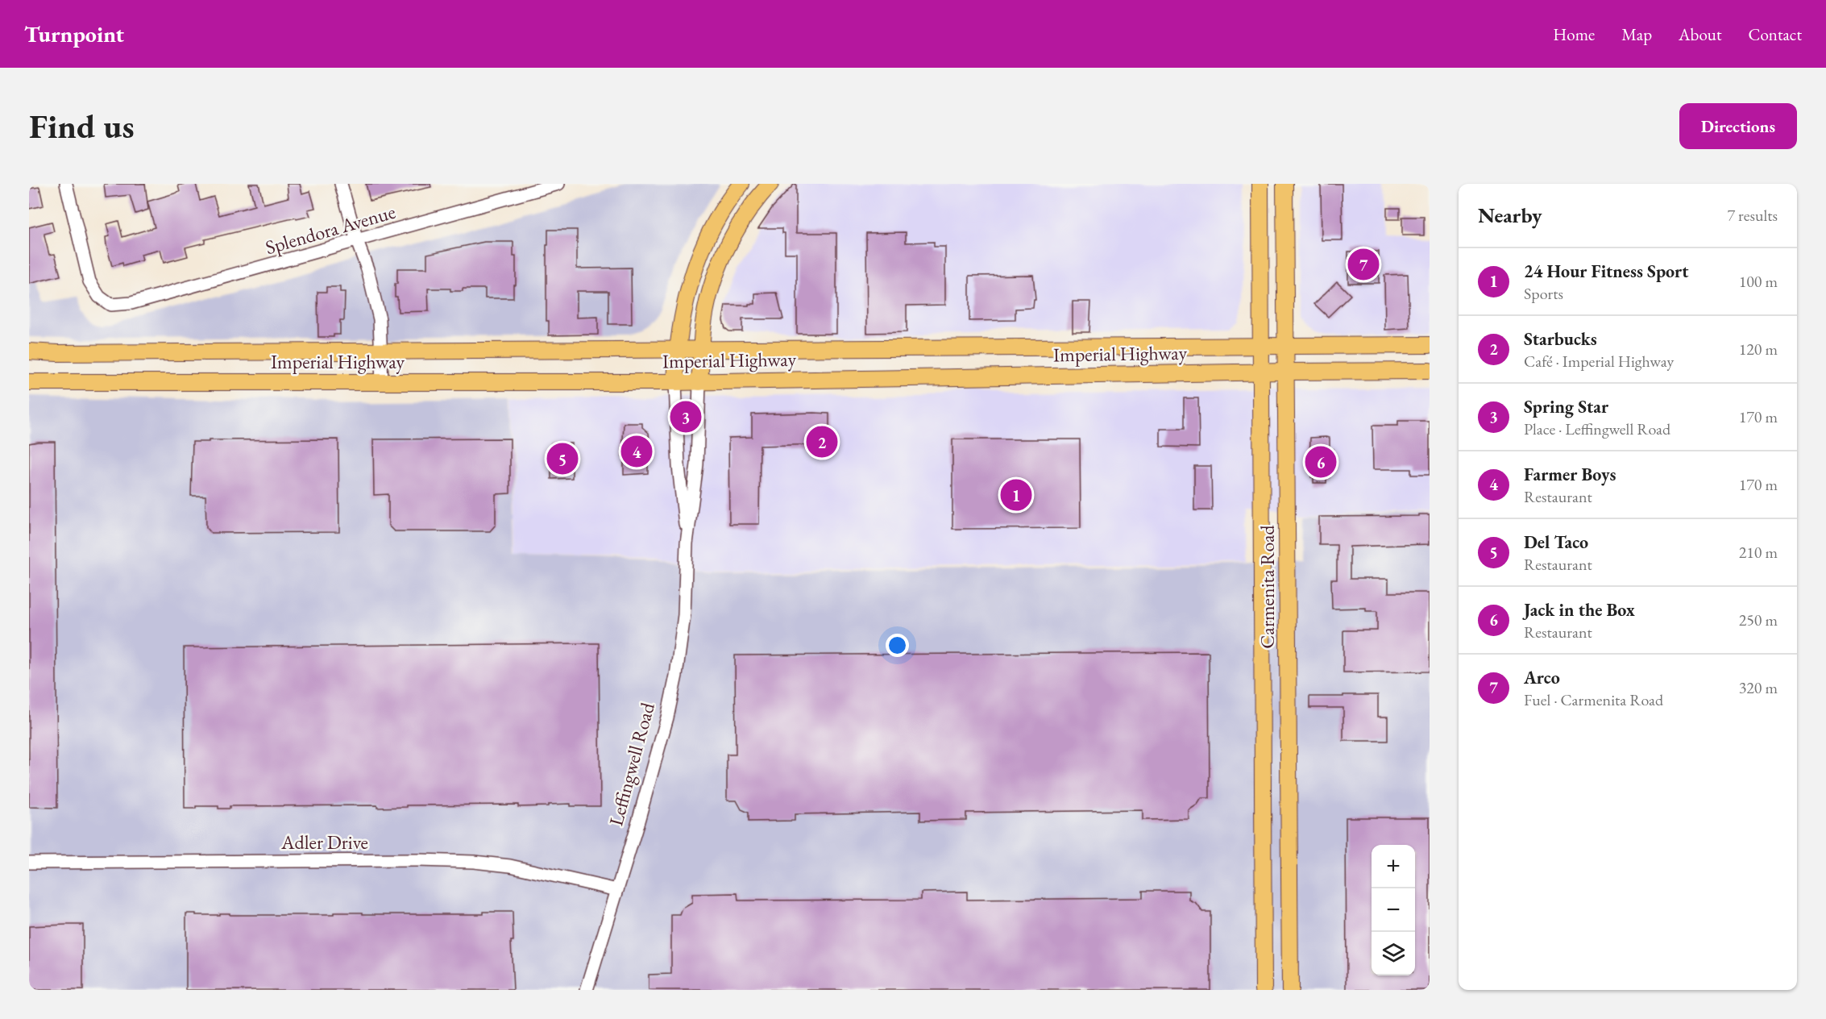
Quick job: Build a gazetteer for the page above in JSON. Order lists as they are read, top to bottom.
{
  "streets": {
    "main road": ["Imperial Highway", "Carmenita Road", "Leffingwell Road"],
    "street": ["Splendora Avenue", "Adler Drive"]
  },
  "crossings": [
    ["Imperial Highway", "Carmenita Road"],
    ["Imperial Highway", "Leffingwell Road"],
    ["Leffingwell Road", "Adler Drive"]
  ],
  "page": {
    "header": "Turnpoint",
    "nav": [
      "Home",
      "Map",
      "About",
      "Contact"
    ],
    "buttons": "Directions",
    "title": "Find us",
    "heading": ["Nearby", "7 results"],
    "pins": [
      "7",
      "3",
      "2",
      "4",
      "5",
      "6",
      "1"
    ],
    "list": [
      {
        "mark": "1",
        "name": "24 Hour Fitness Sport",
        "note": "Sports",
        "value": "100 m"
      },
      {
        "mark": "2",
        "name": "Starbucks",
        "note": "Café · Imperial Highway",
        "value": "120 m"
      },
      {
        "mark": "3",
        "name": "Spring Star",
        "note": "Place · Leffingwell Road",
        "value": "170 m"
      },
      {
        "mark": "4",
        "name": "Farmer Boys",
        "note": "Restaurant",
        "value": "170 m"
      },
      {
        "mark": "5",
        "name": "Del Taco",
        "note": "Restaurant",
        "value": "210 m"
      },
      {
        "mark": "6",
        "name": "Jack in the Box",
        "note": "Restaurant",
        "value": "250 m"
      },
      {
        "mark": "7",
        "name": "Arco",
        "note": "Fuel · Carmenita Road",
        "value": "320 m"
      }
    ],
    "map_buttons": ["+", "−"]
  }
}
